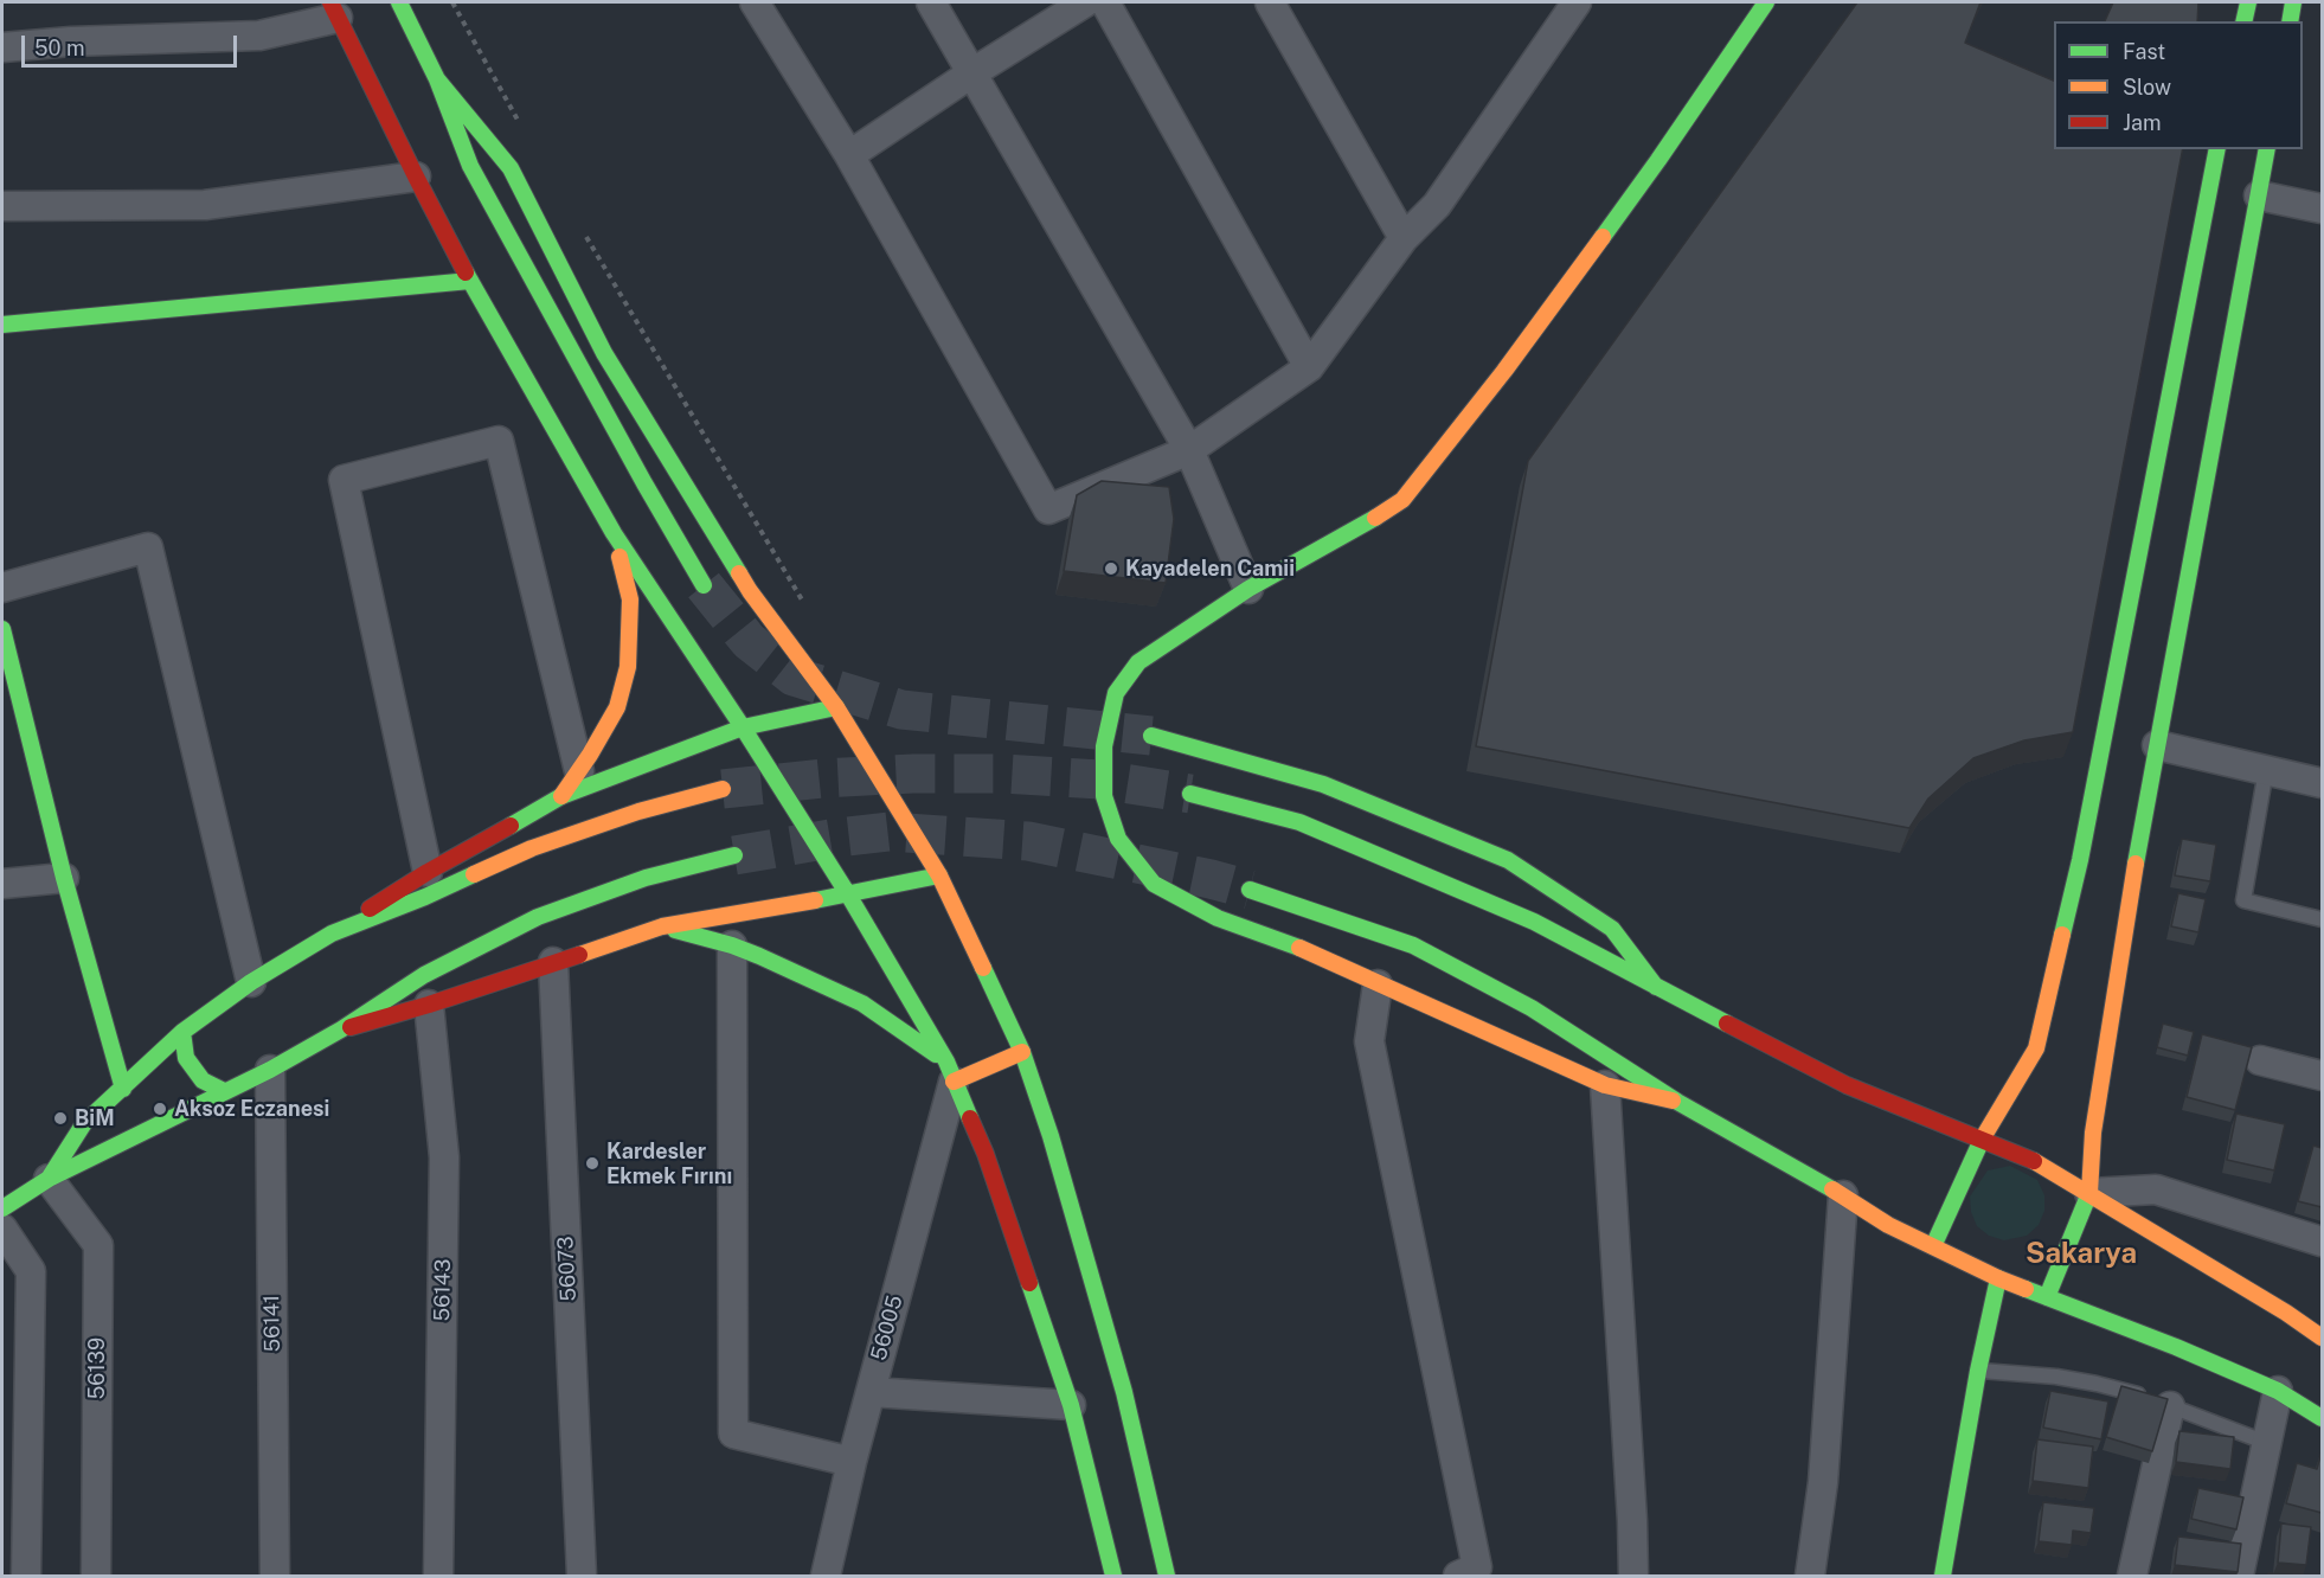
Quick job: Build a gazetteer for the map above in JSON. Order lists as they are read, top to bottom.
{
  "streets": {
    "street": [
      "56073",
      "56143",
      "56141",
      "56005",
      "56139"
    ]
  },
  "districts": ["Sakarya"],
  "places": [
    "Kayadelen Camii",
    "Aksoz Eczanesi",
    "BiM",
    "Kardesler Ekmek Fırını"
  ],
  "legend": ["Fast", "Slow", "Jam"],
  "scale_bar": "50 m"
}
